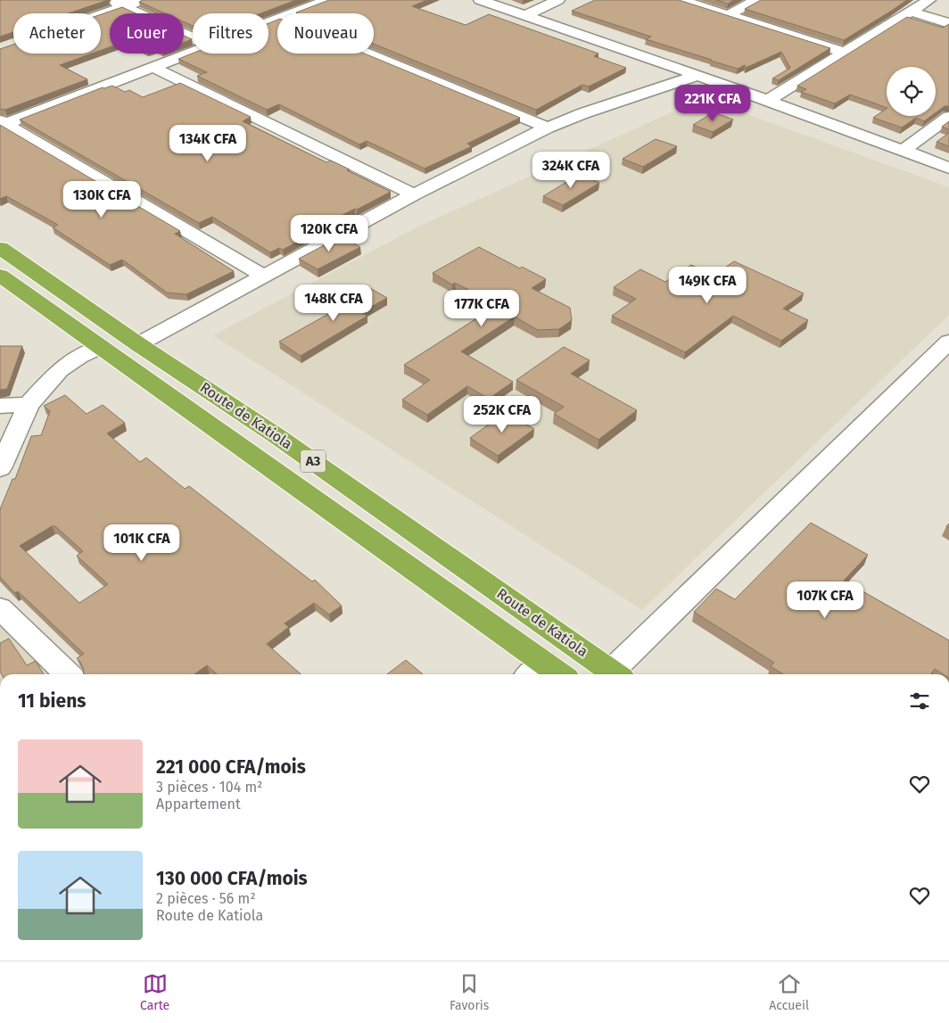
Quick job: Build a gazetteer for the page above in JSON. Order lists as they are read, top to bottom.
{
  "streets": {
    "highway": ["Route de Katiola", "A3"]
  },
  "page": {
    "chip": [
      "Acheter",
      "Louer",
      "Filtres",
      "Nouveau"
    ],
    "price": [
      "221K CFA",
      "134K CFA",
      "324K CFA",
      "130K CFA",
      "120K CFA",
      "149K CFA",
      "148K CFA",
      "177K CFA",
      "252K CFA",
      "101K CFA",
      "107K CFA"
    ],
    "heading": "11 biens",
    "list": [
      {
        "name": "221 000 CFA/mois",
        "note": "3 pièces · 104 m² · Appartement"
      },
      {
        "name": "130 000 CFA/mois",
        "note": "2 pièces · 56 m² · Route de Katiola"
      }
    ],
    "tabs": ["Carte", "Favoris", "Accueil"]
  }
}
